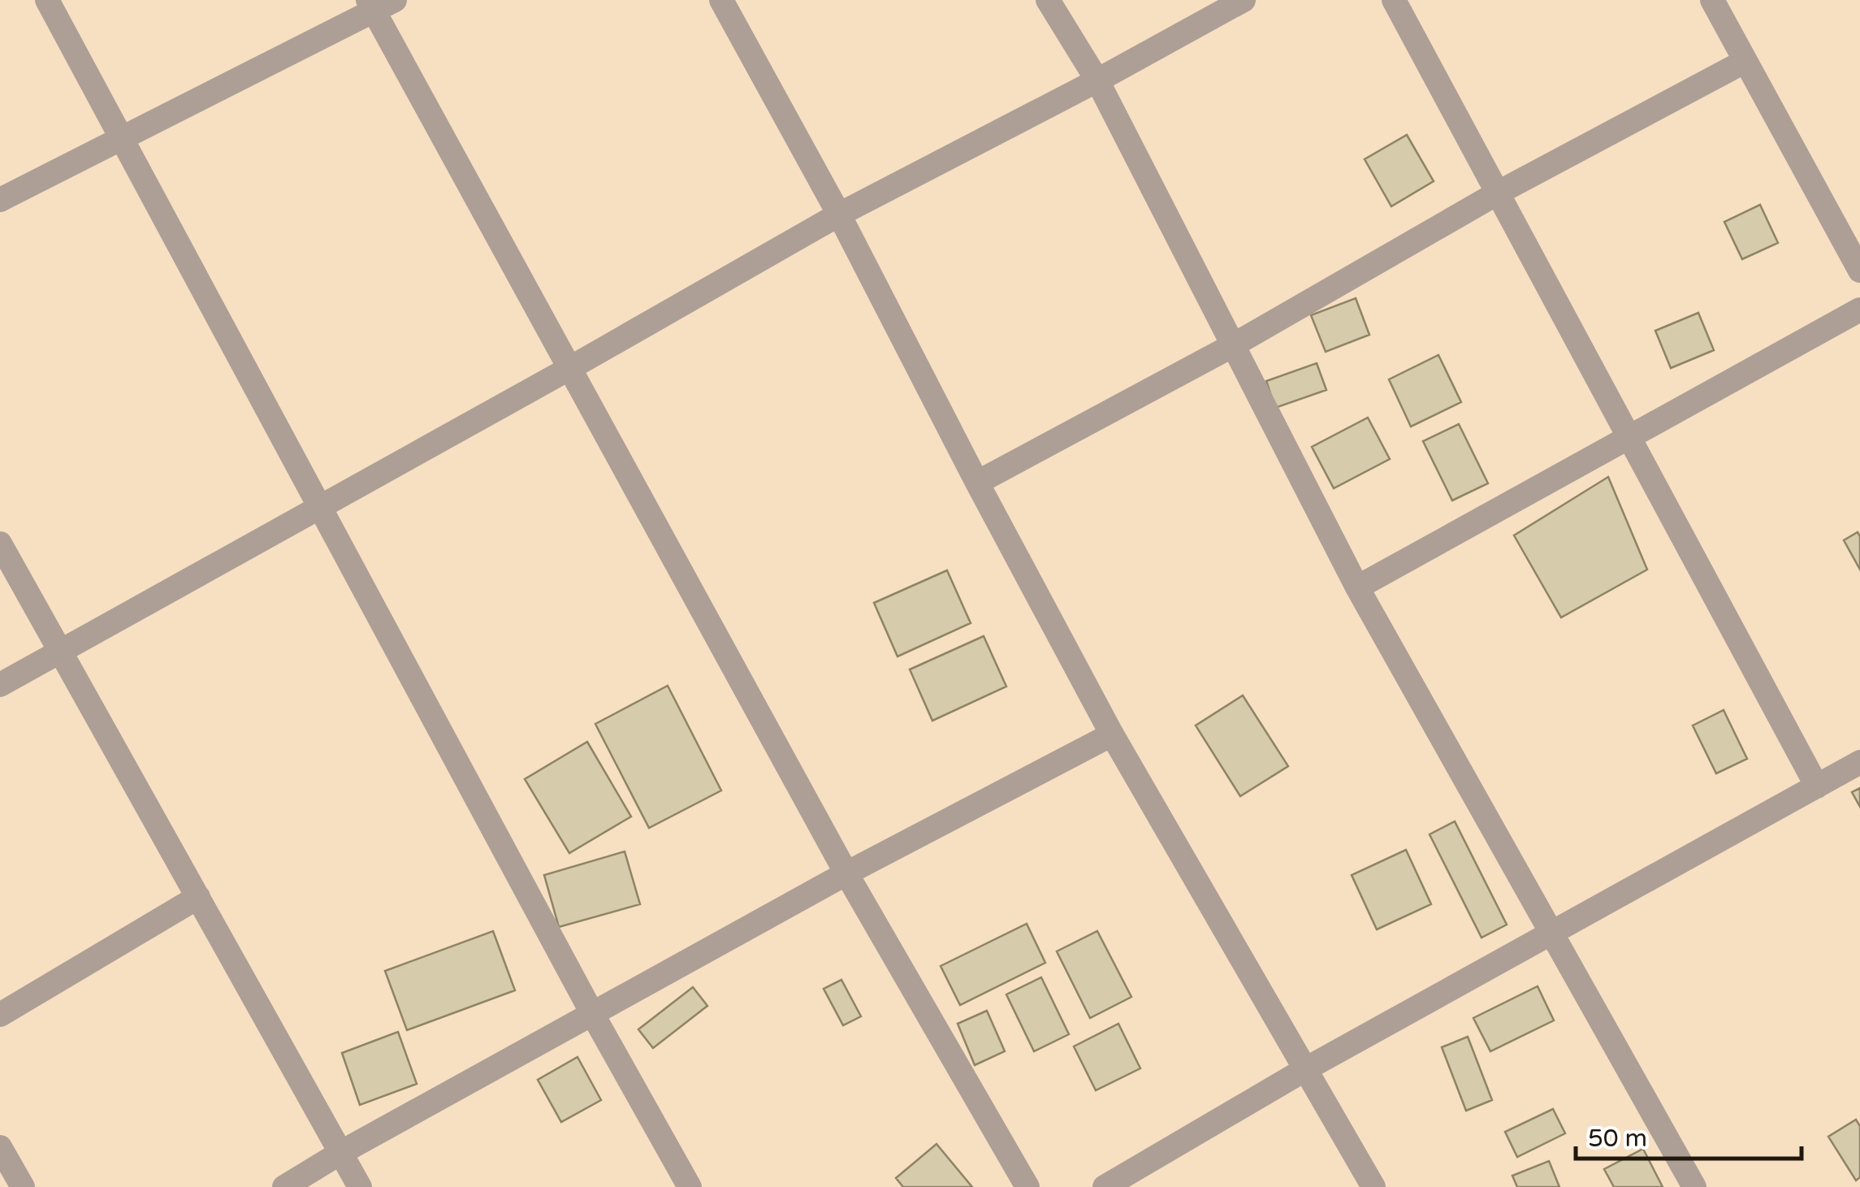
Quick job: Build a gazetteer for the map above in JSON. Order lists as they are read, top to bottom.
{
  "scale_bar": "50 m"
}
